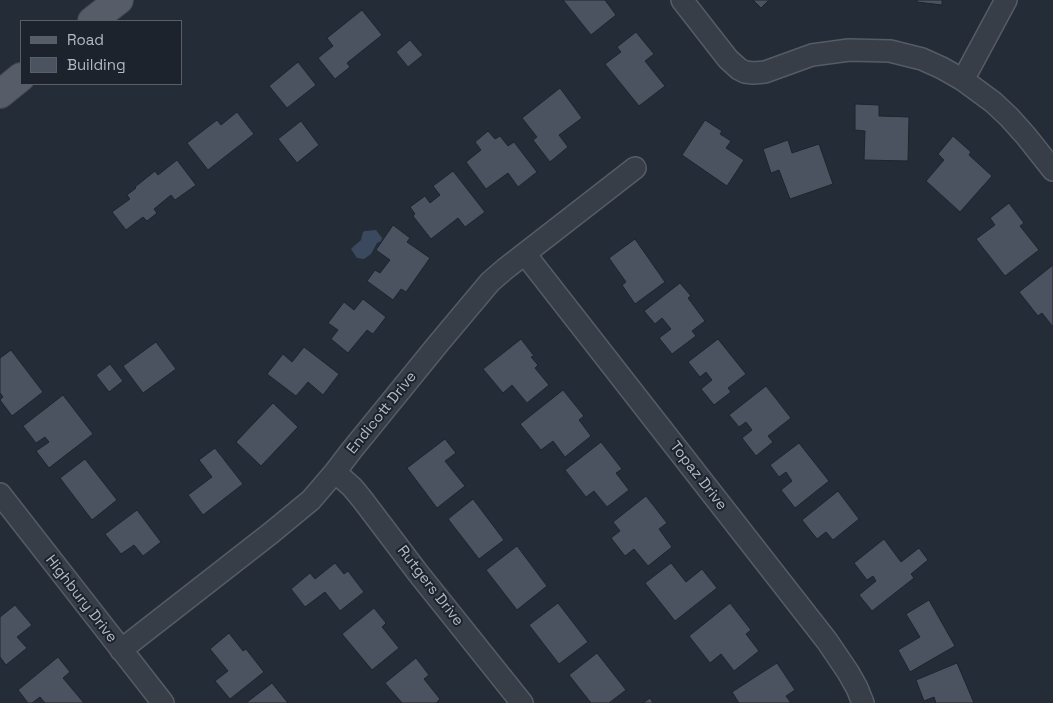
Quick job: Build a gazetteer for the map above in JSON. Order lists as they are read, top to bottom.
{
  "streets": {
    "street": [
      "Endicott Drive",
      "Topaz Drive",
      "Rutgers Drive",
      "Highbury Drive"
    ]
  },
  "crossings": [
    ["Endicott Drive", "Topaz Drive"],
    ["Endicott Drive", "Rutgers Drive"],
    ["Endicott Drive", "Highbury Drive"]
  ],
  "legend": ["Road", "Building"]
}
